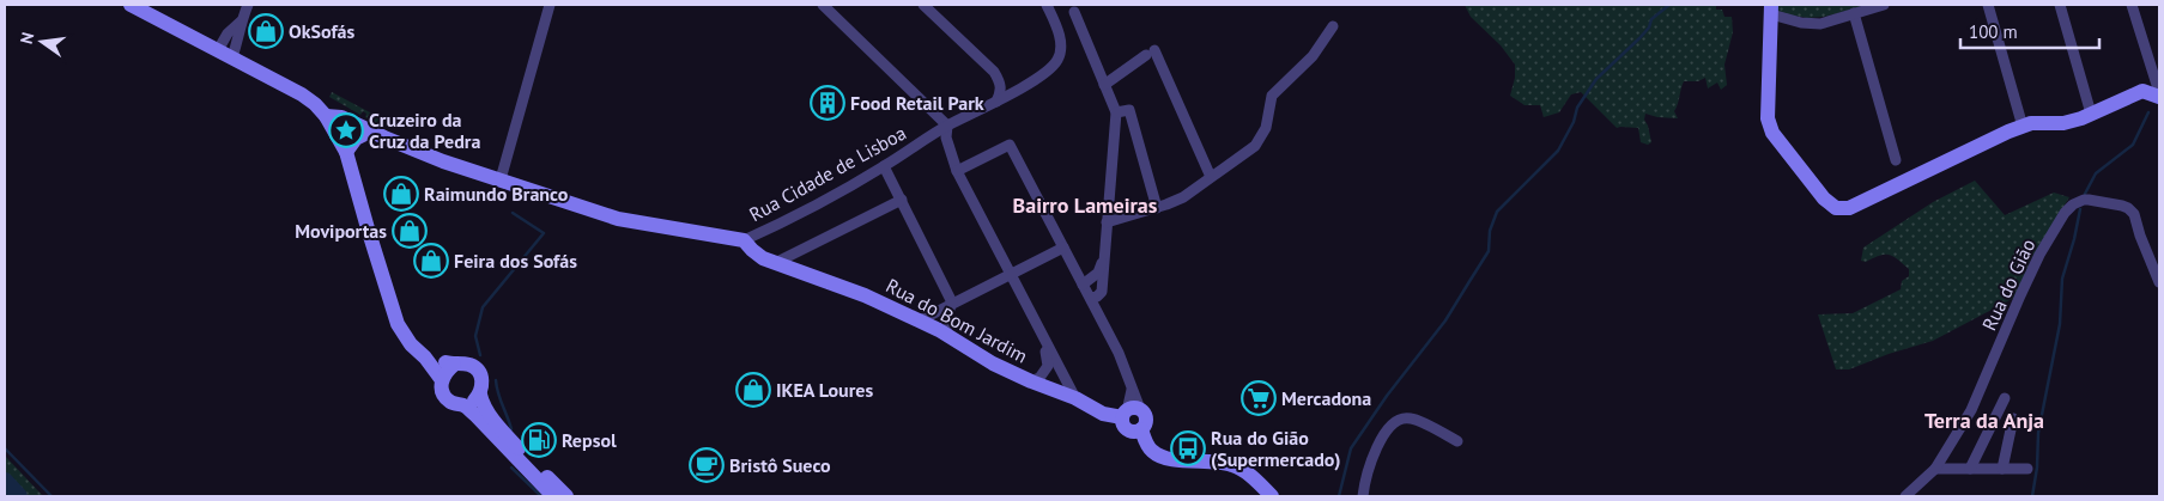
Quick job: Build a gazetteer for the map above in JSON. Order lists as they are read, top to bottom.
{
  "streets": {
    "street": ["Rua Cidade de Lisboa", "Rua do Gião", "Rua do Bom Jardim"]
  },
  "crossings": [
    ["Rua Cidade de Lisboa", "Rua do Bom Jardim"]
  ],
  "districts": ["Bairro Lameiras", "Terra da Anja"],
  "places": {
    "shop": [
      "OkSofás",
      "Raimundo Branco",
      "Moviportas",
      "Feira dos Sofás",
      "IKEA Loures"
    ],
    "building": ["Food Retail Park"],
    "place": ["Cruzeiro da Cruz da Pedra"],
    "supermarket": ["Mercadona"],
    "fuel station": ["Repsol"],
    "bus stop": ["Rua do Gião (Supermercado)"],
    "cafe": ["Bristô Sueco"]
  },
  "scale_bar": "100 m",
  "north": "left"
}
